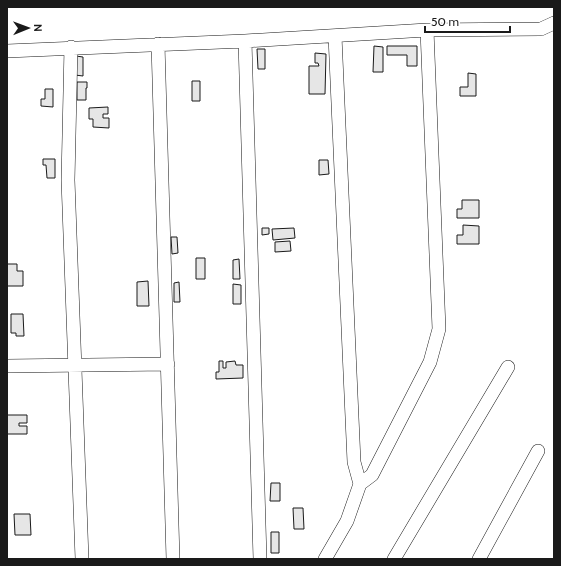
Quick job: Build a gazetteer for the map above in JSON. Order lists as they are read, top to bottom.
{
  "scale_bar": "50 m",
  "north": "right"
}
